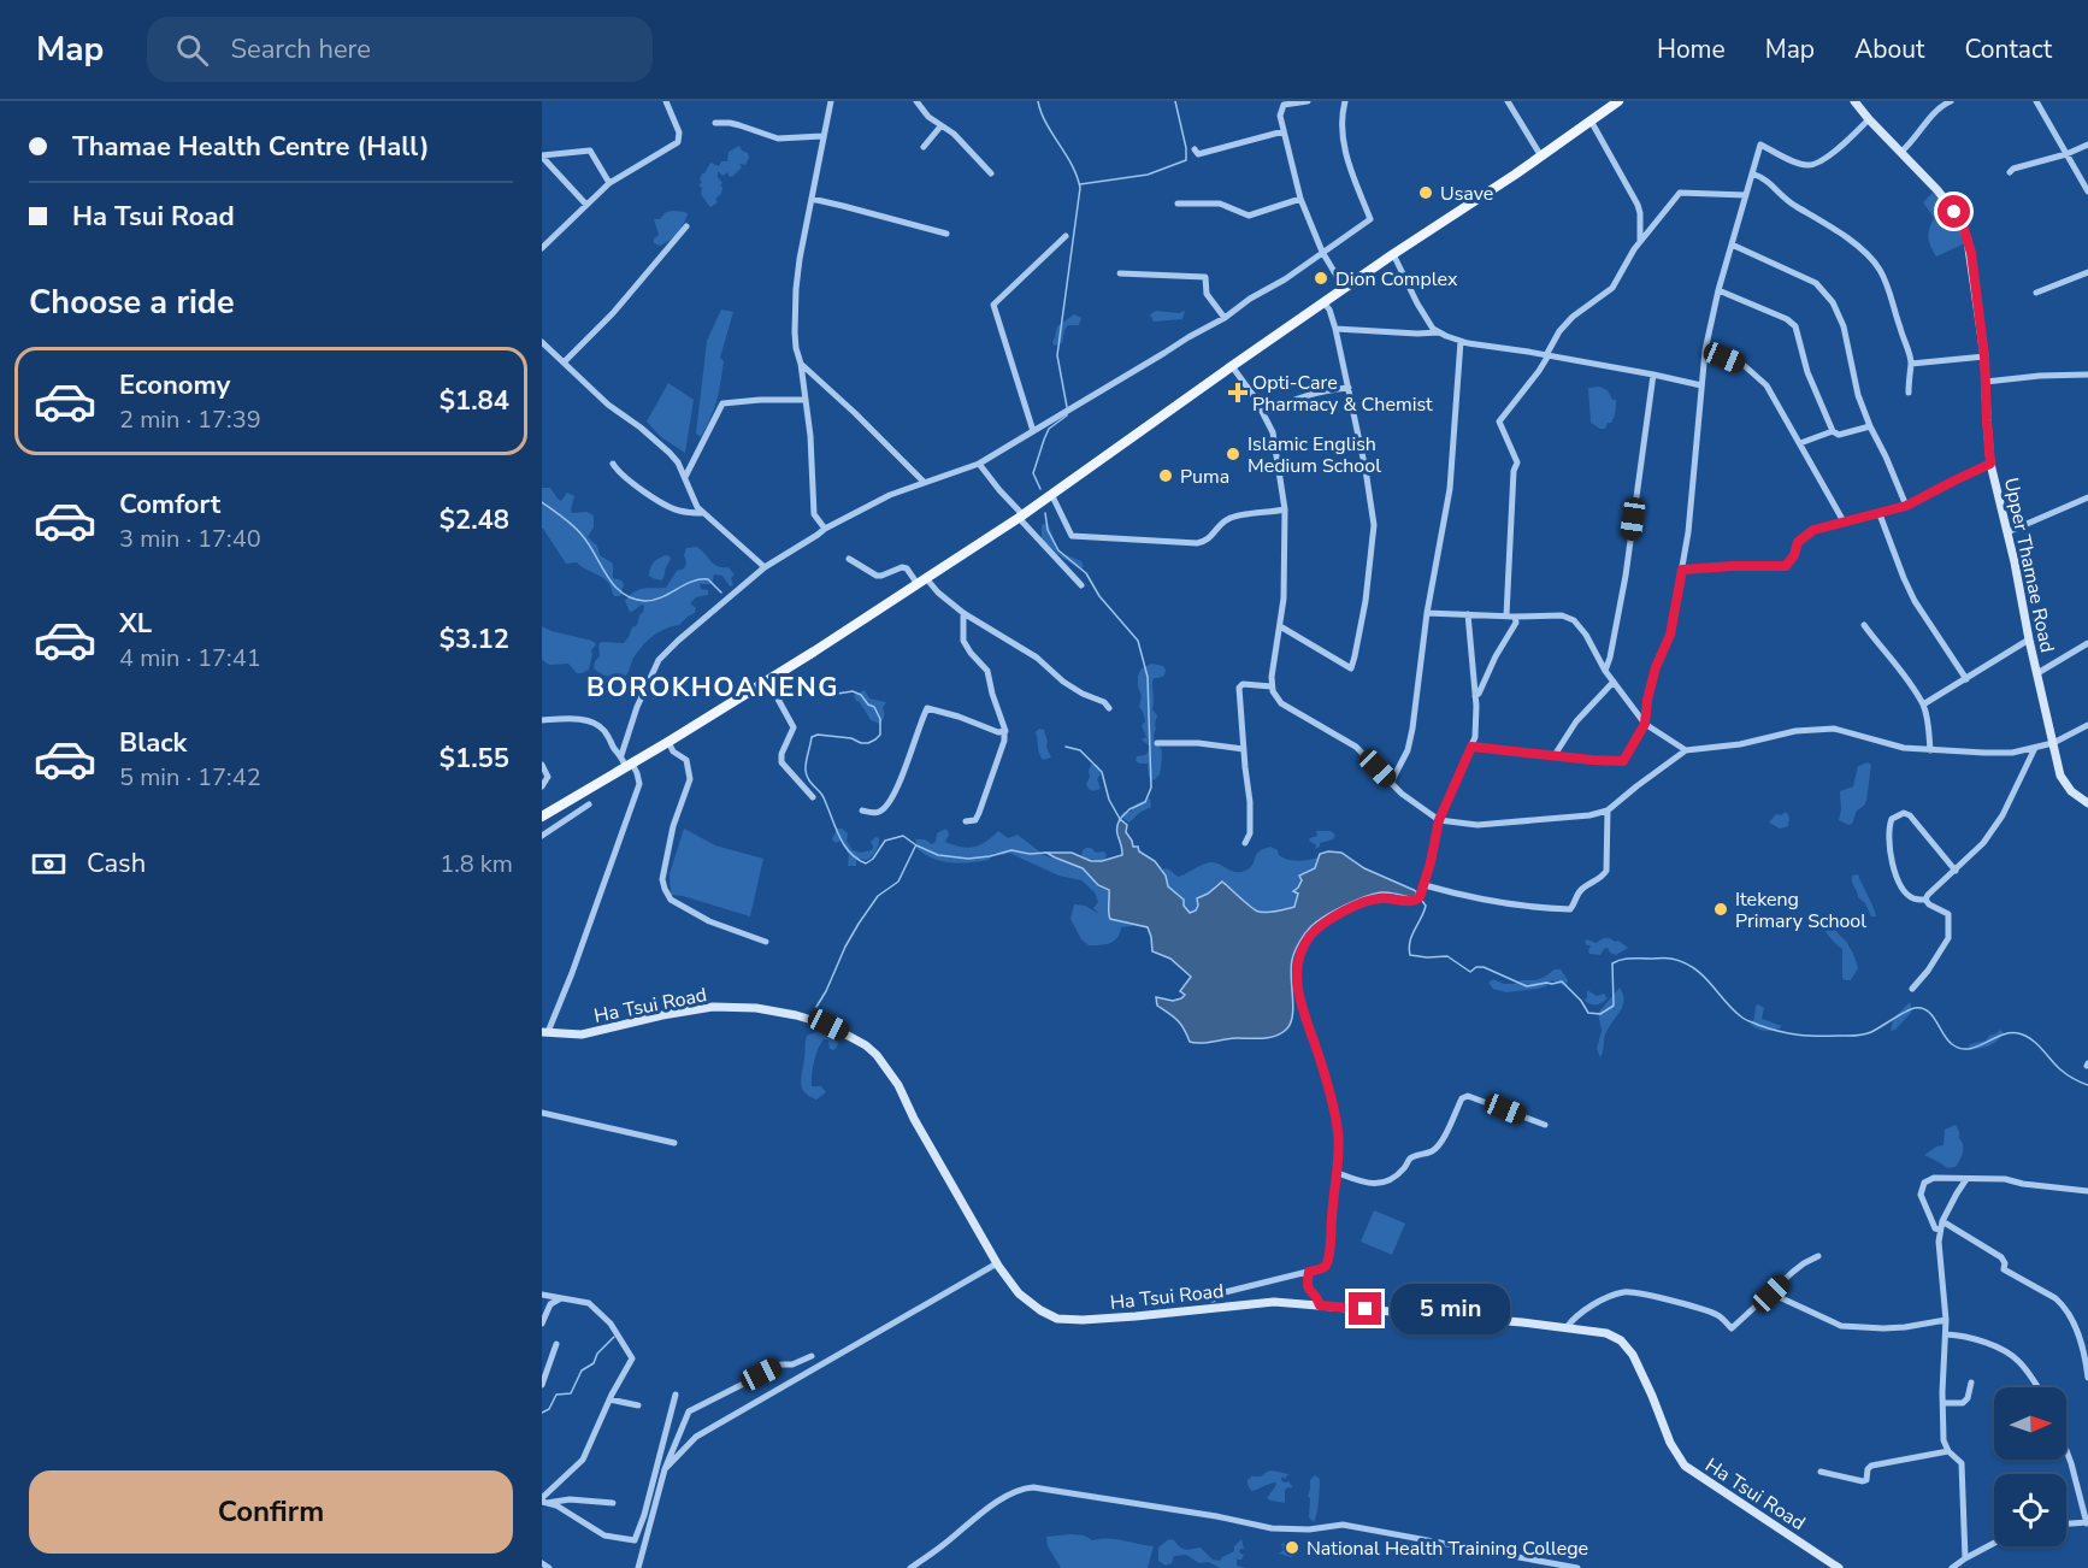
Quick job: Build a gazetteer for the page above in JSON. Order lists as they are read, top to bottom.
{
  "streets": {
    "street": ["Upper Thamae Road", "Ha Tsui Road"]
  },
  "districts": ["BOROKHOANENG"],
  "places": {
    "other": [
      "Usave",
      "Dion Complex",
      "Islamic English Medium School",
      "Puma",
      "Itekeng Primary School",
      "National Health Training College"
    ],
    "health": ["Opti-Care Pharmacy & Chemist"]
  },
  "north": "right",
  "page": {
    "header": "Map",
    "search": "Search here",
    "nav": [
      "Home",
      "Map",
      "About",
      "Contact"
    ],
    "banner": ["Thamae Health Centre (Hall)", "Ha Tsui Road"],
    "heading": "Choose a ride",
    "list": [
      {
        "name": "Economy",
        "note": "2 min · 17:39",
        "value": "$1.84"
      },
      {
        "name": "Comfort",
        "note": "3 min · 17:40",
        "value": "$2.48"
      },
      {
        "name": "XL",
        "note": "4 min · 17:41",
        "value": "$3.12"
      },
      {
        "name": "Black",
        "note": "5 min · 17:42",
        "value": "$1.55"
      }
    ],
    "pay": ["Cash", "1.8 km"],
    "bubble": "5 min",
    "buttons": "Confirm"
  }
}
